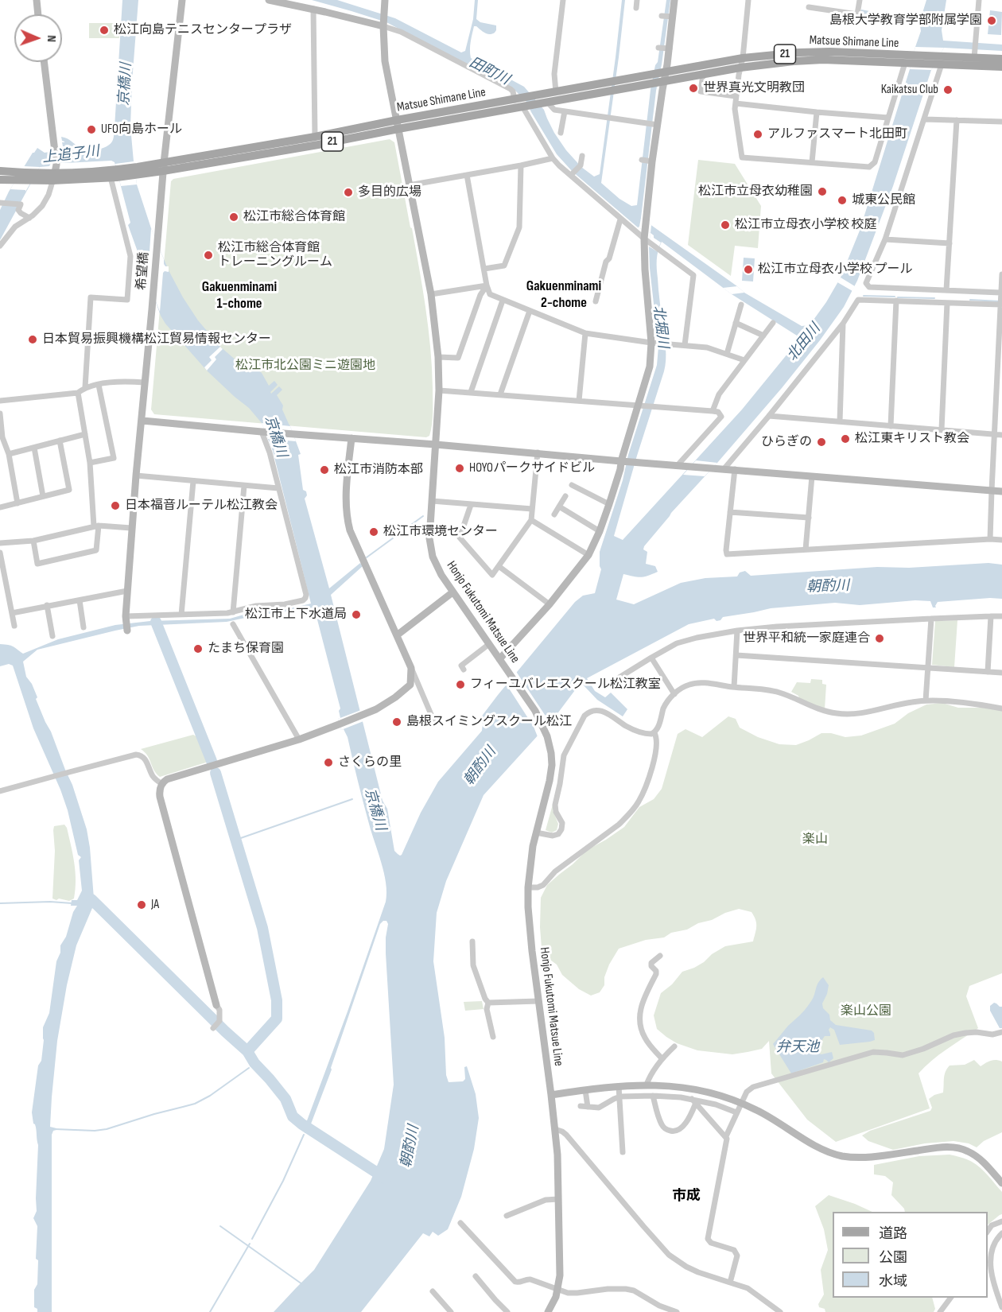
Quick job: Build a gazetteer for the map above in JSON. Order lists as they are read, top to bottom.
{
  "streets": {
    "main road": ["Matsue Shimane Line", "21"],
    "street": ["希望橋", "Honjo Fukutomi Matsue Line"]
  },
  "crossings": [
    ["Matsue Shimane Line", "希望橋"],
    ["Matsue Shimane Line", "Honjo Fukutomi Matsue Line"]
  ],
  "districts": ["Gakuenminami 2-chome", "Gakuenminami 1-chome", "市成"],
  "water": [
    "田町川",
    "京橋川",
    "上追子川",
    "北堀川",
    "北田川",
    "朝酌川",
    "弁天池"
  ],
  "parks": ["松江市北公園ミニ遊園地", "楽山", "楽山公園"],
  "places": [
    "島根大学教育学部附属学園",
    "松江向島テニスセンタープラザ",
    "世界真光文明教団",
    "Kaikatsu Club",
    "UFO向島ホール",
    "アルファスマート北田町",
    "松江市立母衣幼稚園",
    "多目的広場",
    "城東公民館",
    "松江市総合体育館",
    "松江市立母衣小学校 校庭",
    "松江市総合体育館 トレーニングルーム",
    "松江市立母衣小学校 プール",
    "日本貿易振興機構松江貿易情報センター",
    "松江東キリスト教会",
    "ひらぎの",
    "HOYOパークサイドビル",
    "松江市消防本部",
    "日本福音ルーテル松江教会",
    "松江市環境センター",
    "松江市上下水道局",
    "世界平和統一家庭連合",
    "たまち保育園",
    "フィーユバレエスクール松江教室",
    "島根スイミングスクール松江",
    "さくらの里",
    "JA"
  ],
  "legend": ["道路", "公園", "水域"],
  "north": "right"
}
